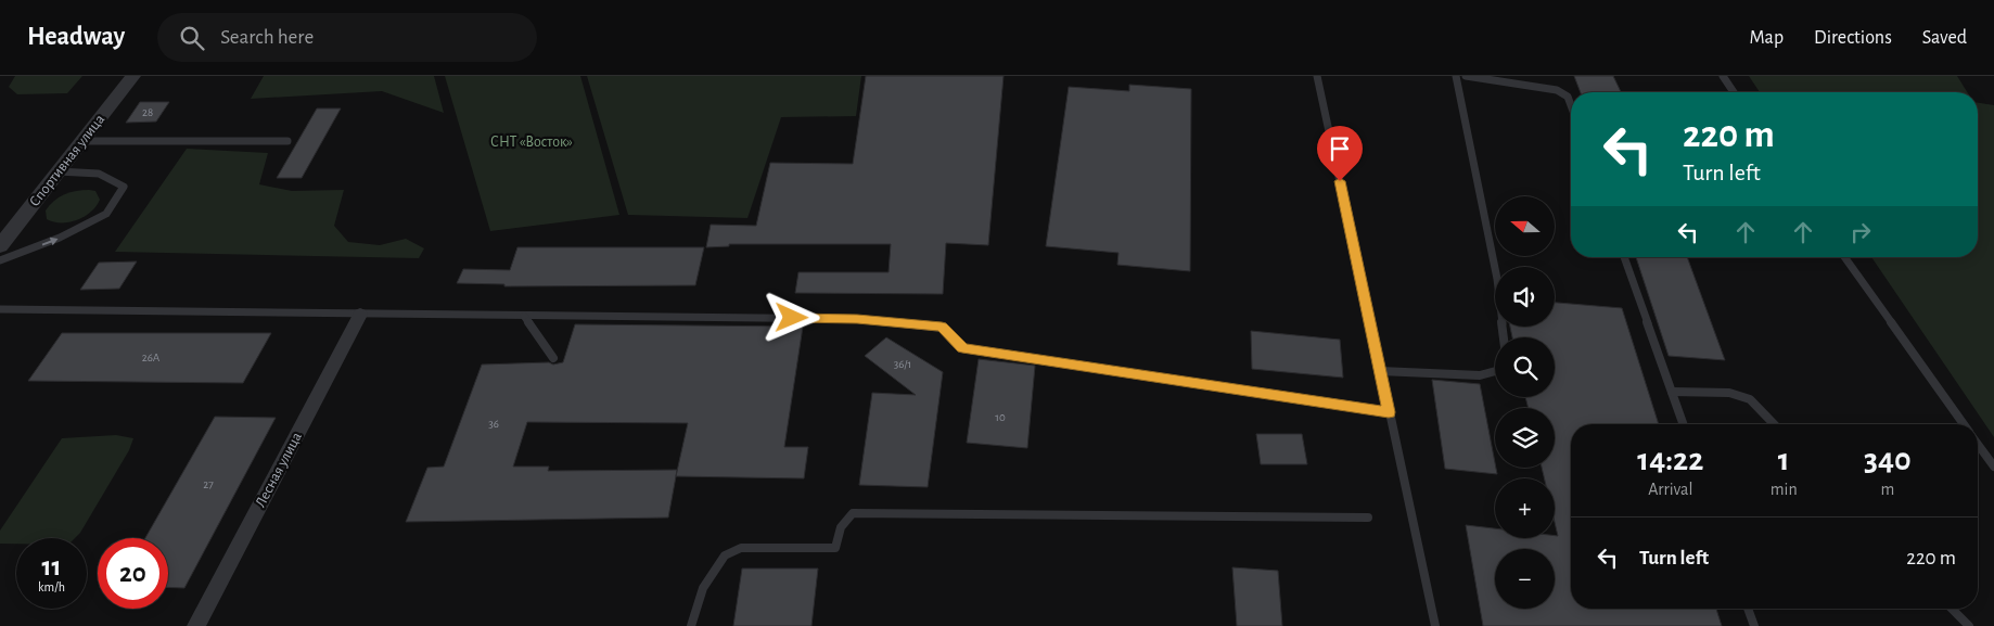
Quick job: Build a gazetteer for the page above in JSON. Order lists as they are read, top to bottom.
{
  "streets": {
    "street": ["Спортивная улица", "Лесная улица"]
  },
  "parks": ["СНТ «Восток»"],
  "house_numbers": [
    "28",
    "26А",
    "36/1",
    "10",
    "36",
    "27"
  ],
  "north": "left",
  "page": {
    "header": "Headway",
    "search": "Search here",
    "nav": ["Map", "Directions", "Saved"],
    "turn": ["220 m", "Turn left"],
    "map_buttons": ["+", "−"],
    "eta": [
      "14:22",
      "Arrival",
      "1",
      "min",
      "340",
      "m"
    ],
    "list": [
      {
        "name": "Turn left",
        "value": "220 m"
      }
    ],
    "speed": "11 km/h",
    "limit": "20"
  }
}
